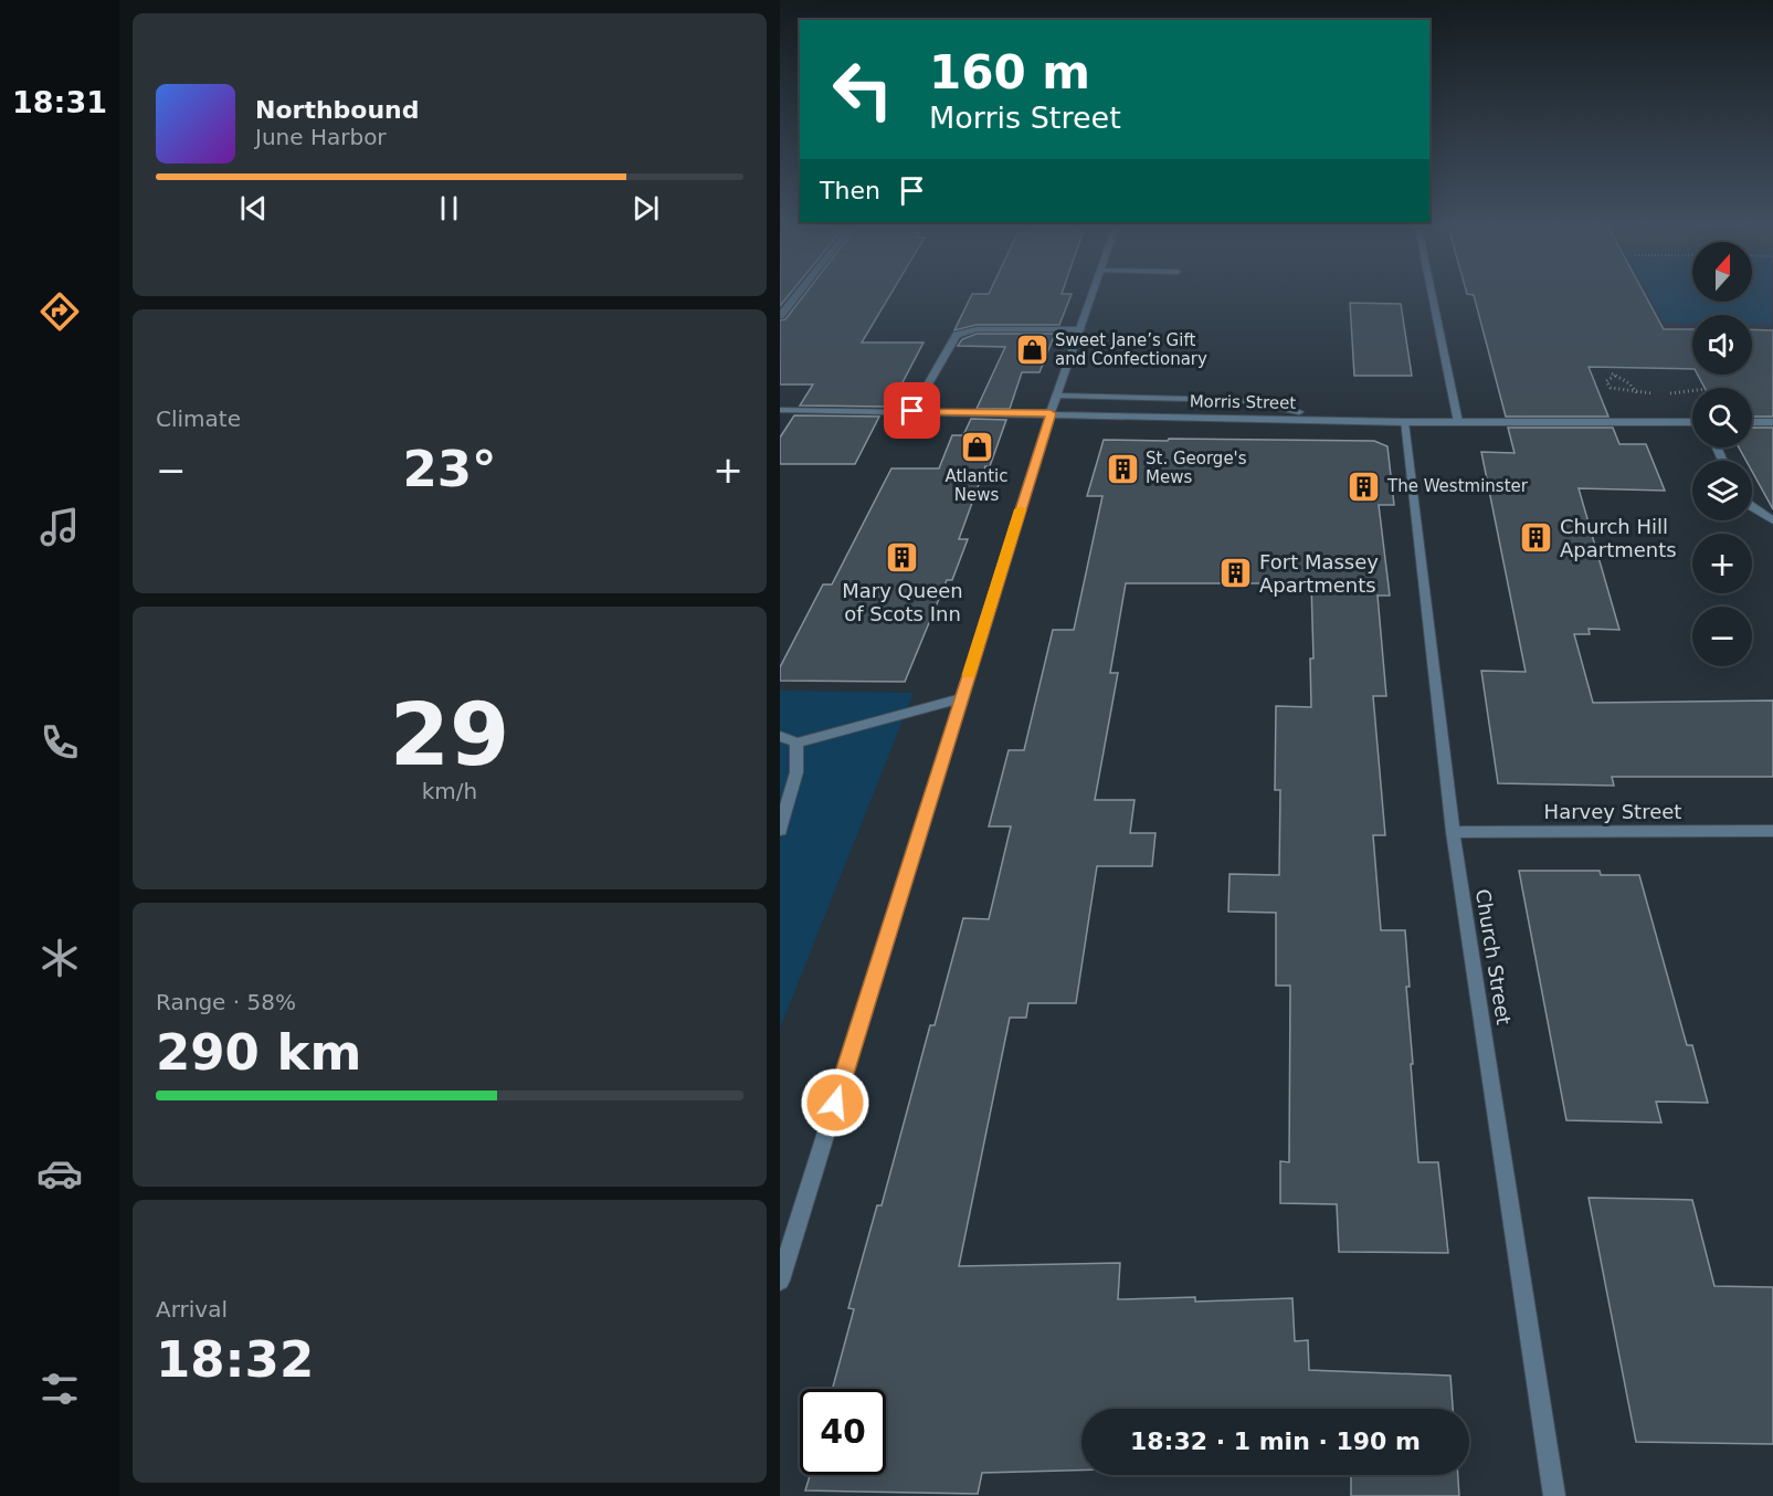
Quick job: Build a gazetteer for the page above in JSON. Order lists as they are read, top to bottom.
{
  "streets": {
    "street": ["Morris Street", "Harvey Street", "Church Street"]
  },
  "crossings": [
    ["Morris Street", "Church Street"],
    ["Harvey Street", "Church Street"]
  ],
  "places": {
    "shop": ["Sweet Jane’s Gift and Confectionary", "Atlantic News"],
    "building": [
      "St. George's Mews",
      "The Westminster",
      "Church Hill Apartments",
      "Mary Queen of Scots Inn",
      "Fort Massey Apartments"
    ]
  },
  "north": "top",
  "page": {
    "tabs": "18:31",
    "turn": ["160 m", "Morris Street"],
    "song": ["Northbound", "June Harbor"],
    "then": "Then",
    "map_buttons": ["+", "−"],
    "tile": [
      "Climate",
      ["29", "km/h"],
      ["Range · 58%", "290 km"],
      ["Arrival", "18:32"]
    ],
    "heat": ["−", "23°", "+"],
    "limit": "40",
    "trip": "18:32 · 1 min · 190 m"
  }
}
